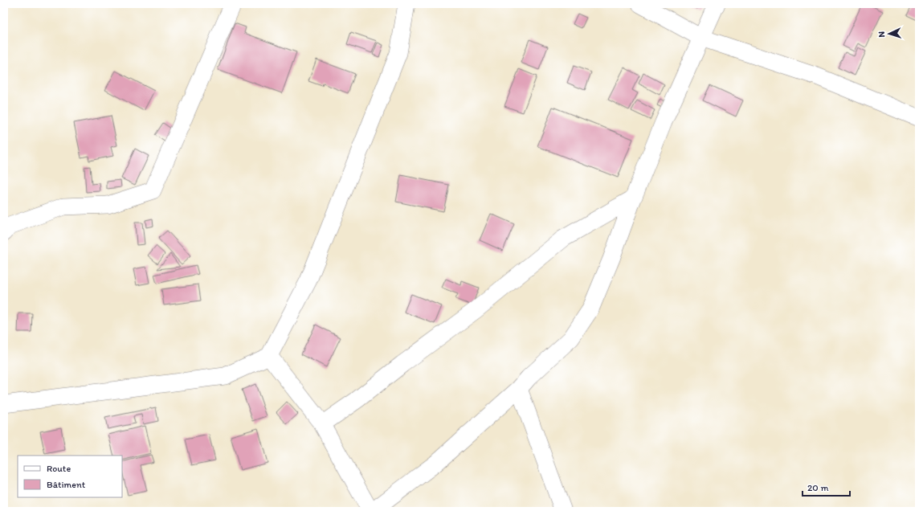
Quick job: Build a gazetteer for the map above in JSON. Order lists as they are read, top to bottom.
{
  "legend": ["Route", "Bâtiment"],
  "scale_bar": "20 m",
  "north": "left"
}
